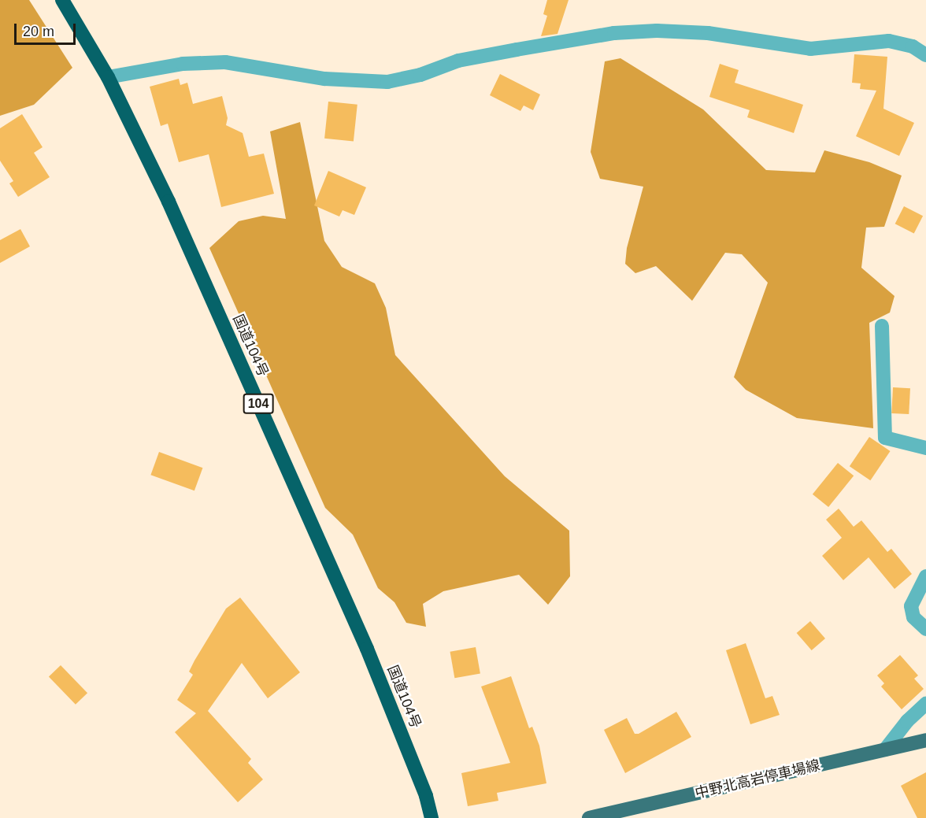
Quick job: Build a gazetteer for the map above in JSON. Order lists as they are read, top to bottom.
{
  "streets": {
    "highway": ["国道104号", "104"],
    "main road": ["中野北高岩停車場線"]
  },
  "scale_bar": "20 m"
}
